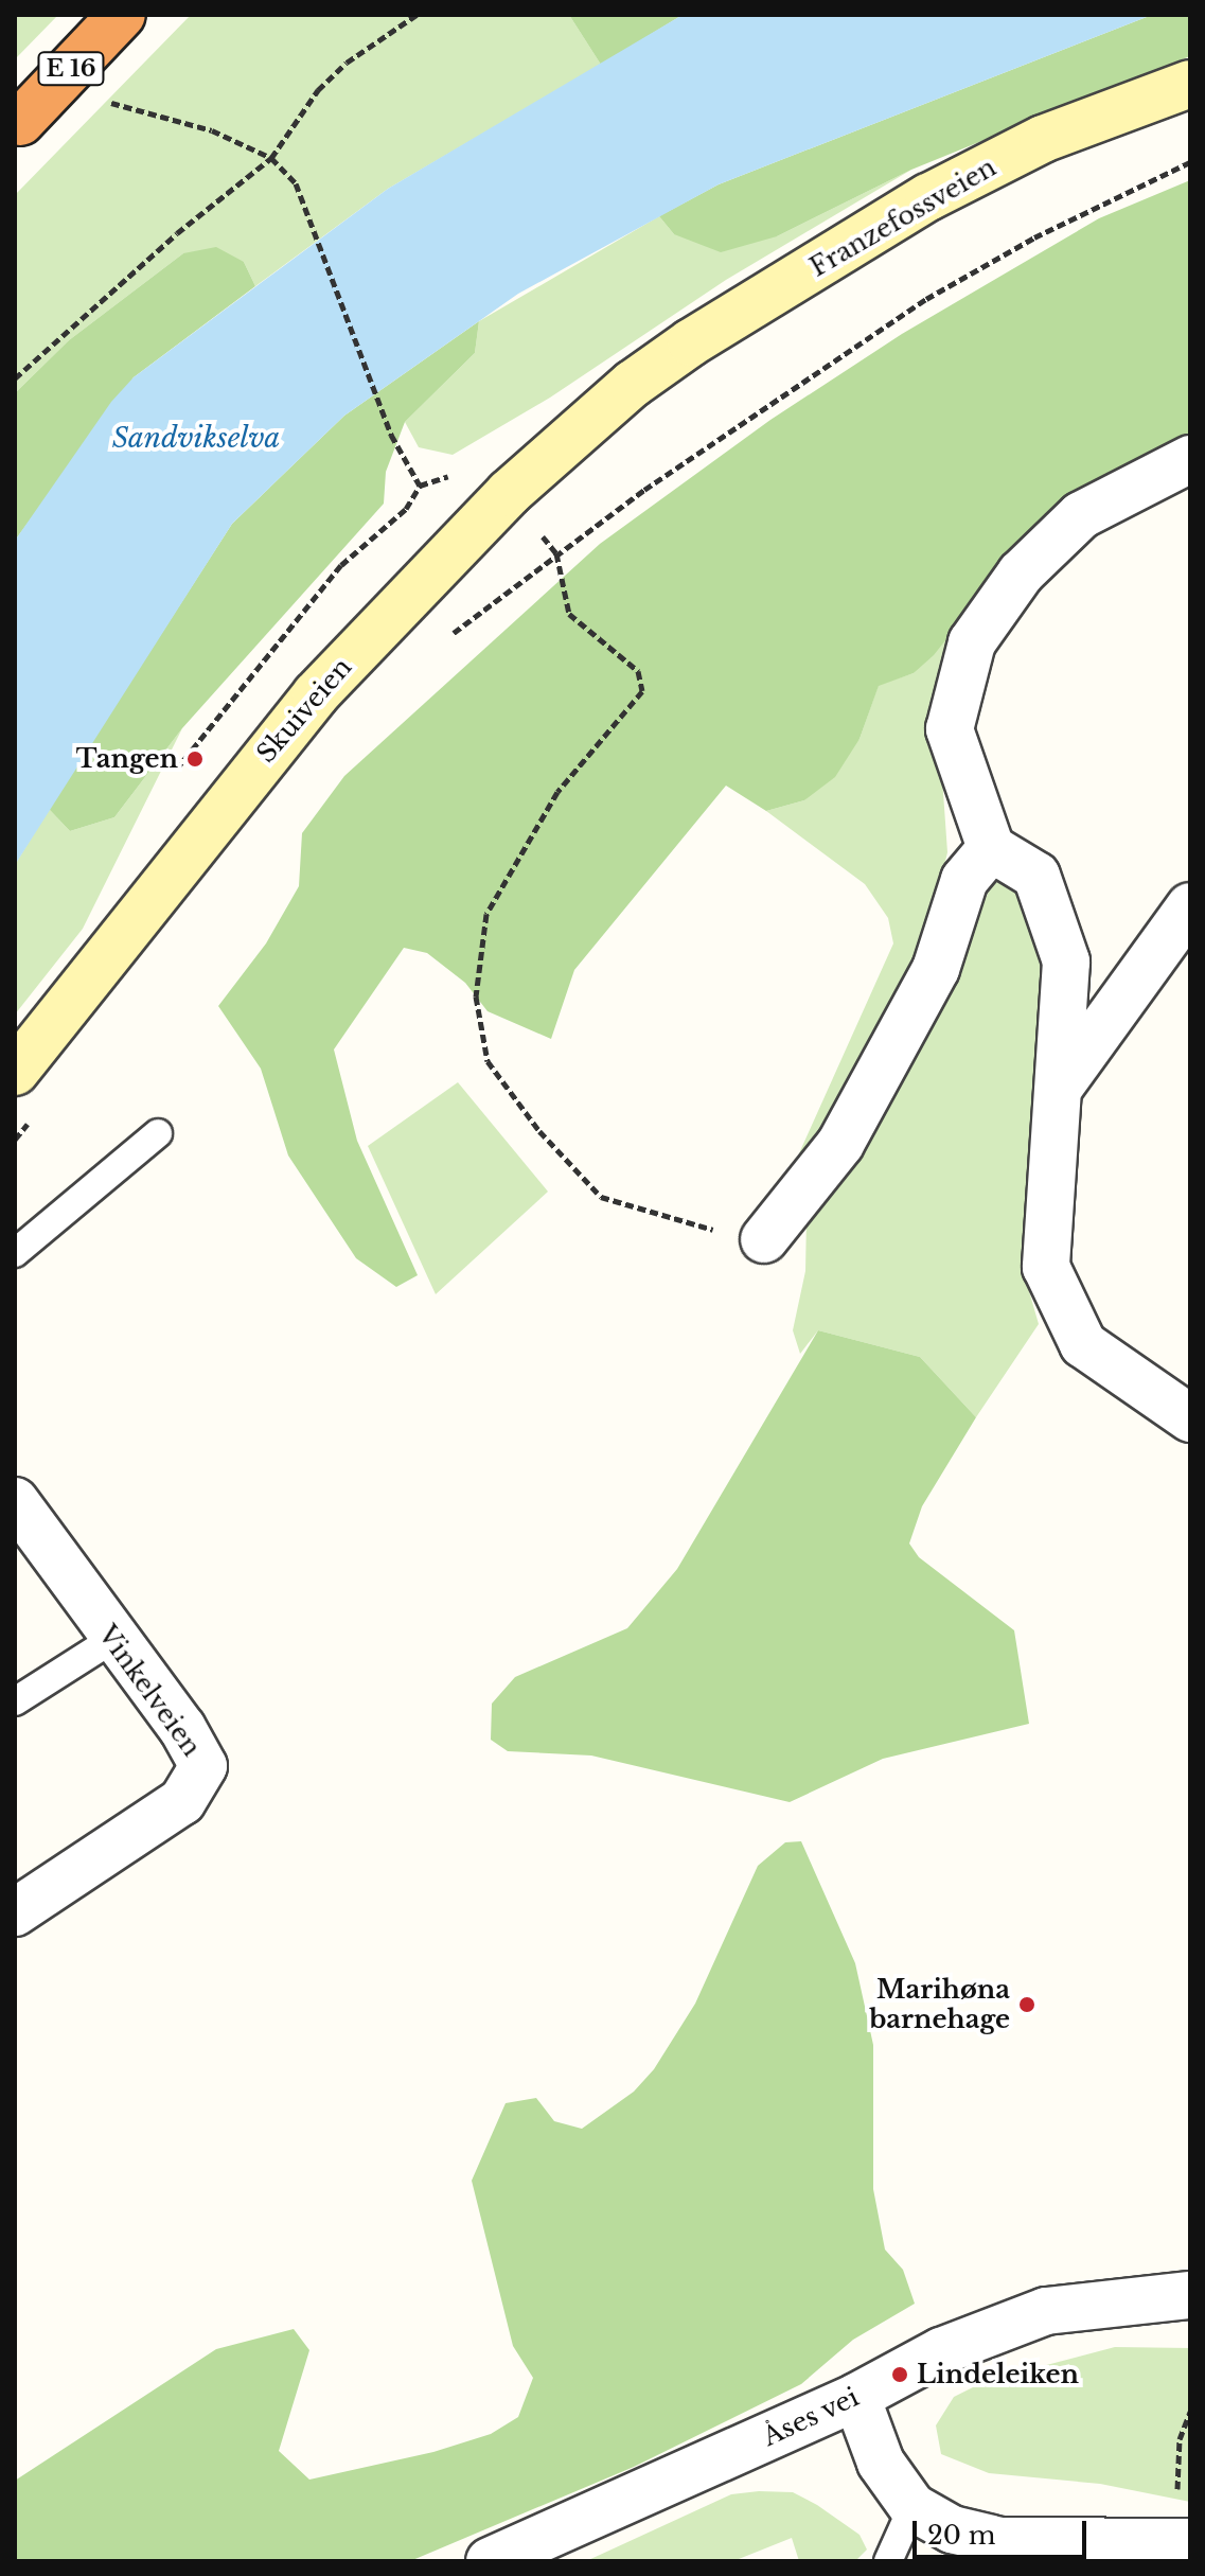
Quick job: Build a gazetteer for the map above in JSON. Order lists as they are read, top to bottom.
{
  "streets": {
    "highway": ["E 16"],
    "main road": ["Franzefossveien", "Skuiveien"],
    "street": ["Vinkelveien", "Åses vei"]
  },
  "crossings": [
    ["Franzefossveien", "Skuiveien"]
  ],
  "water": ["Sandvikselva"],
  "places": ["Tangen", "Marihøna barnehage", "Lindeleiken"],
  "scale_bar": "20 m"
}
